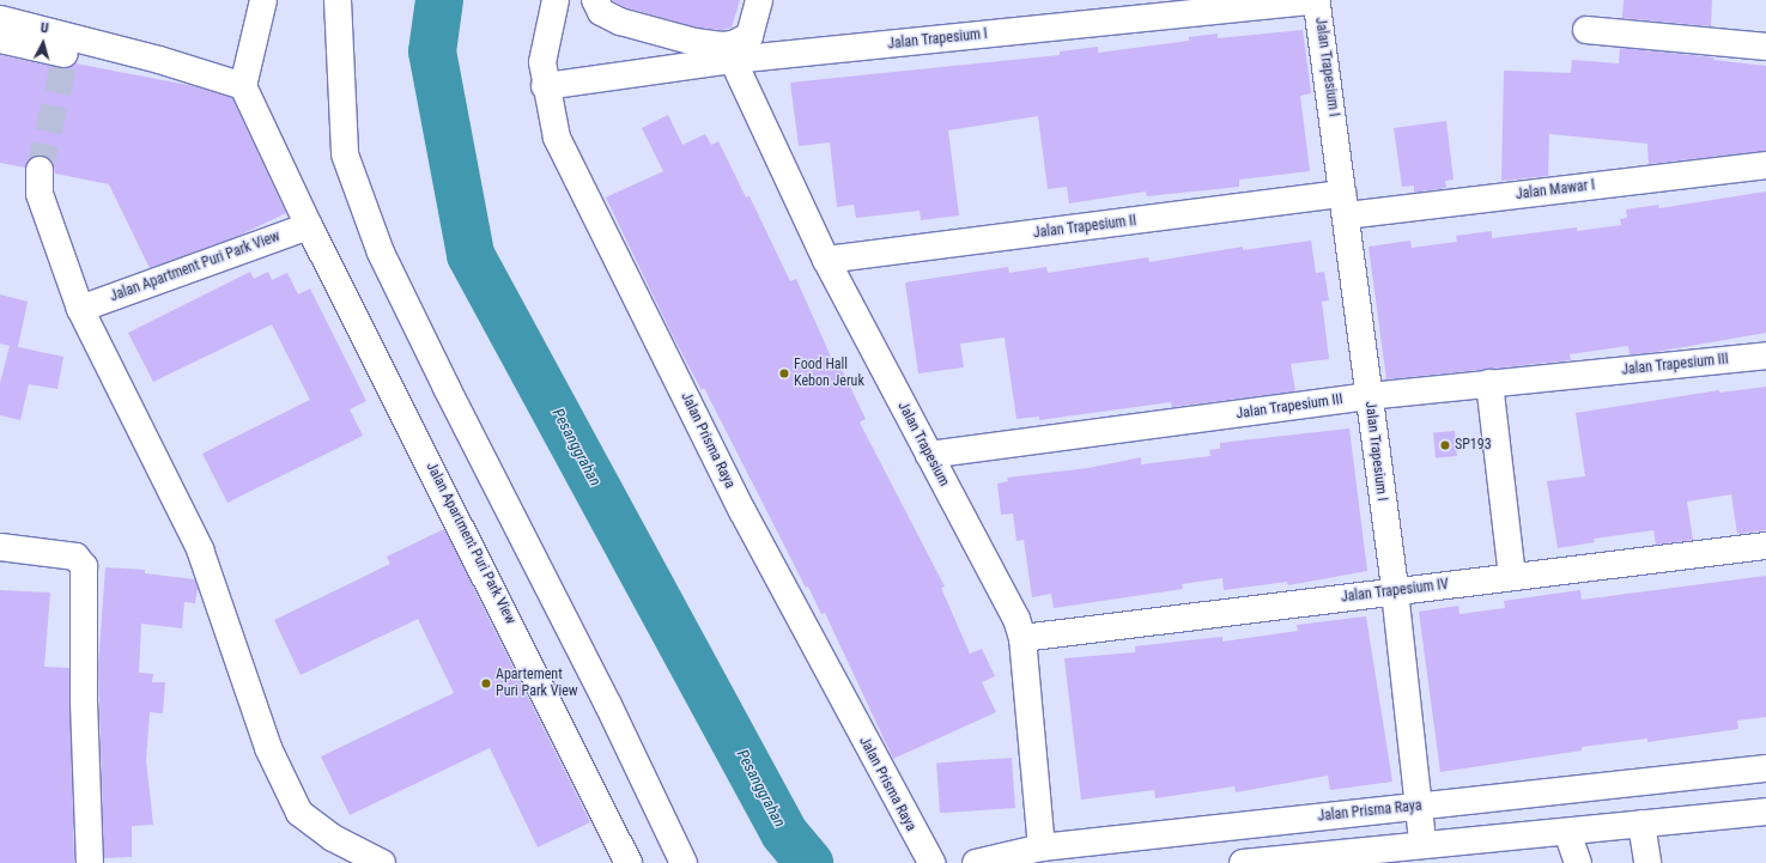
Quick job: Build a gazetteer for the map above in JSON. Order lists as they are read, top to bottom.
{
  "streets": {
    "street": [
      "Jalan Trapesium I",
      "Jalan Mawar I",
      "Jalan Trapesium II",
      "Jalan Apartment Puri Park View",
      "Jalan Trapesium III",
      "Jalan Prisma Raya",
      "Jalan Trapesium",
      "Jalan Trapesium IV"
    ]
  },
  "crossings": [
    ["Jalan Trapesium I", "Jalan Mawar I"],
    ["Jalan Trapesium I", "Jalan Trapesium II"],
    ["Jalan Trapesium I", "Jalan Trapesium III"],
    ["Jalan Trapesium I", "Jalan Prisma Raya"],
    ["Jalan Trapesium I", "Jalan Trapesium"],
    ["Jalan Trapesium I", "Jalan Trapesium IV"],
    ["Jalan Mawar I", "Jalan Trapesium II"],
    ["Jalan Trapesium II", "Jalan Trapesium"],
    ["Jalan Trapesium III", "Jalan Trapesium"],
    ["Jalan Prisma Raya", "Jalan Trapesium"],
    ["Jalan Trapesium", "Jalan Trapesium IV"]
  ],
  "water": ["Pesanggrahan"],
  "places": ["Food Hall Kebon Jeruk", "SP193", "Apartement Puri Park View"],
  "north": "top"
}
